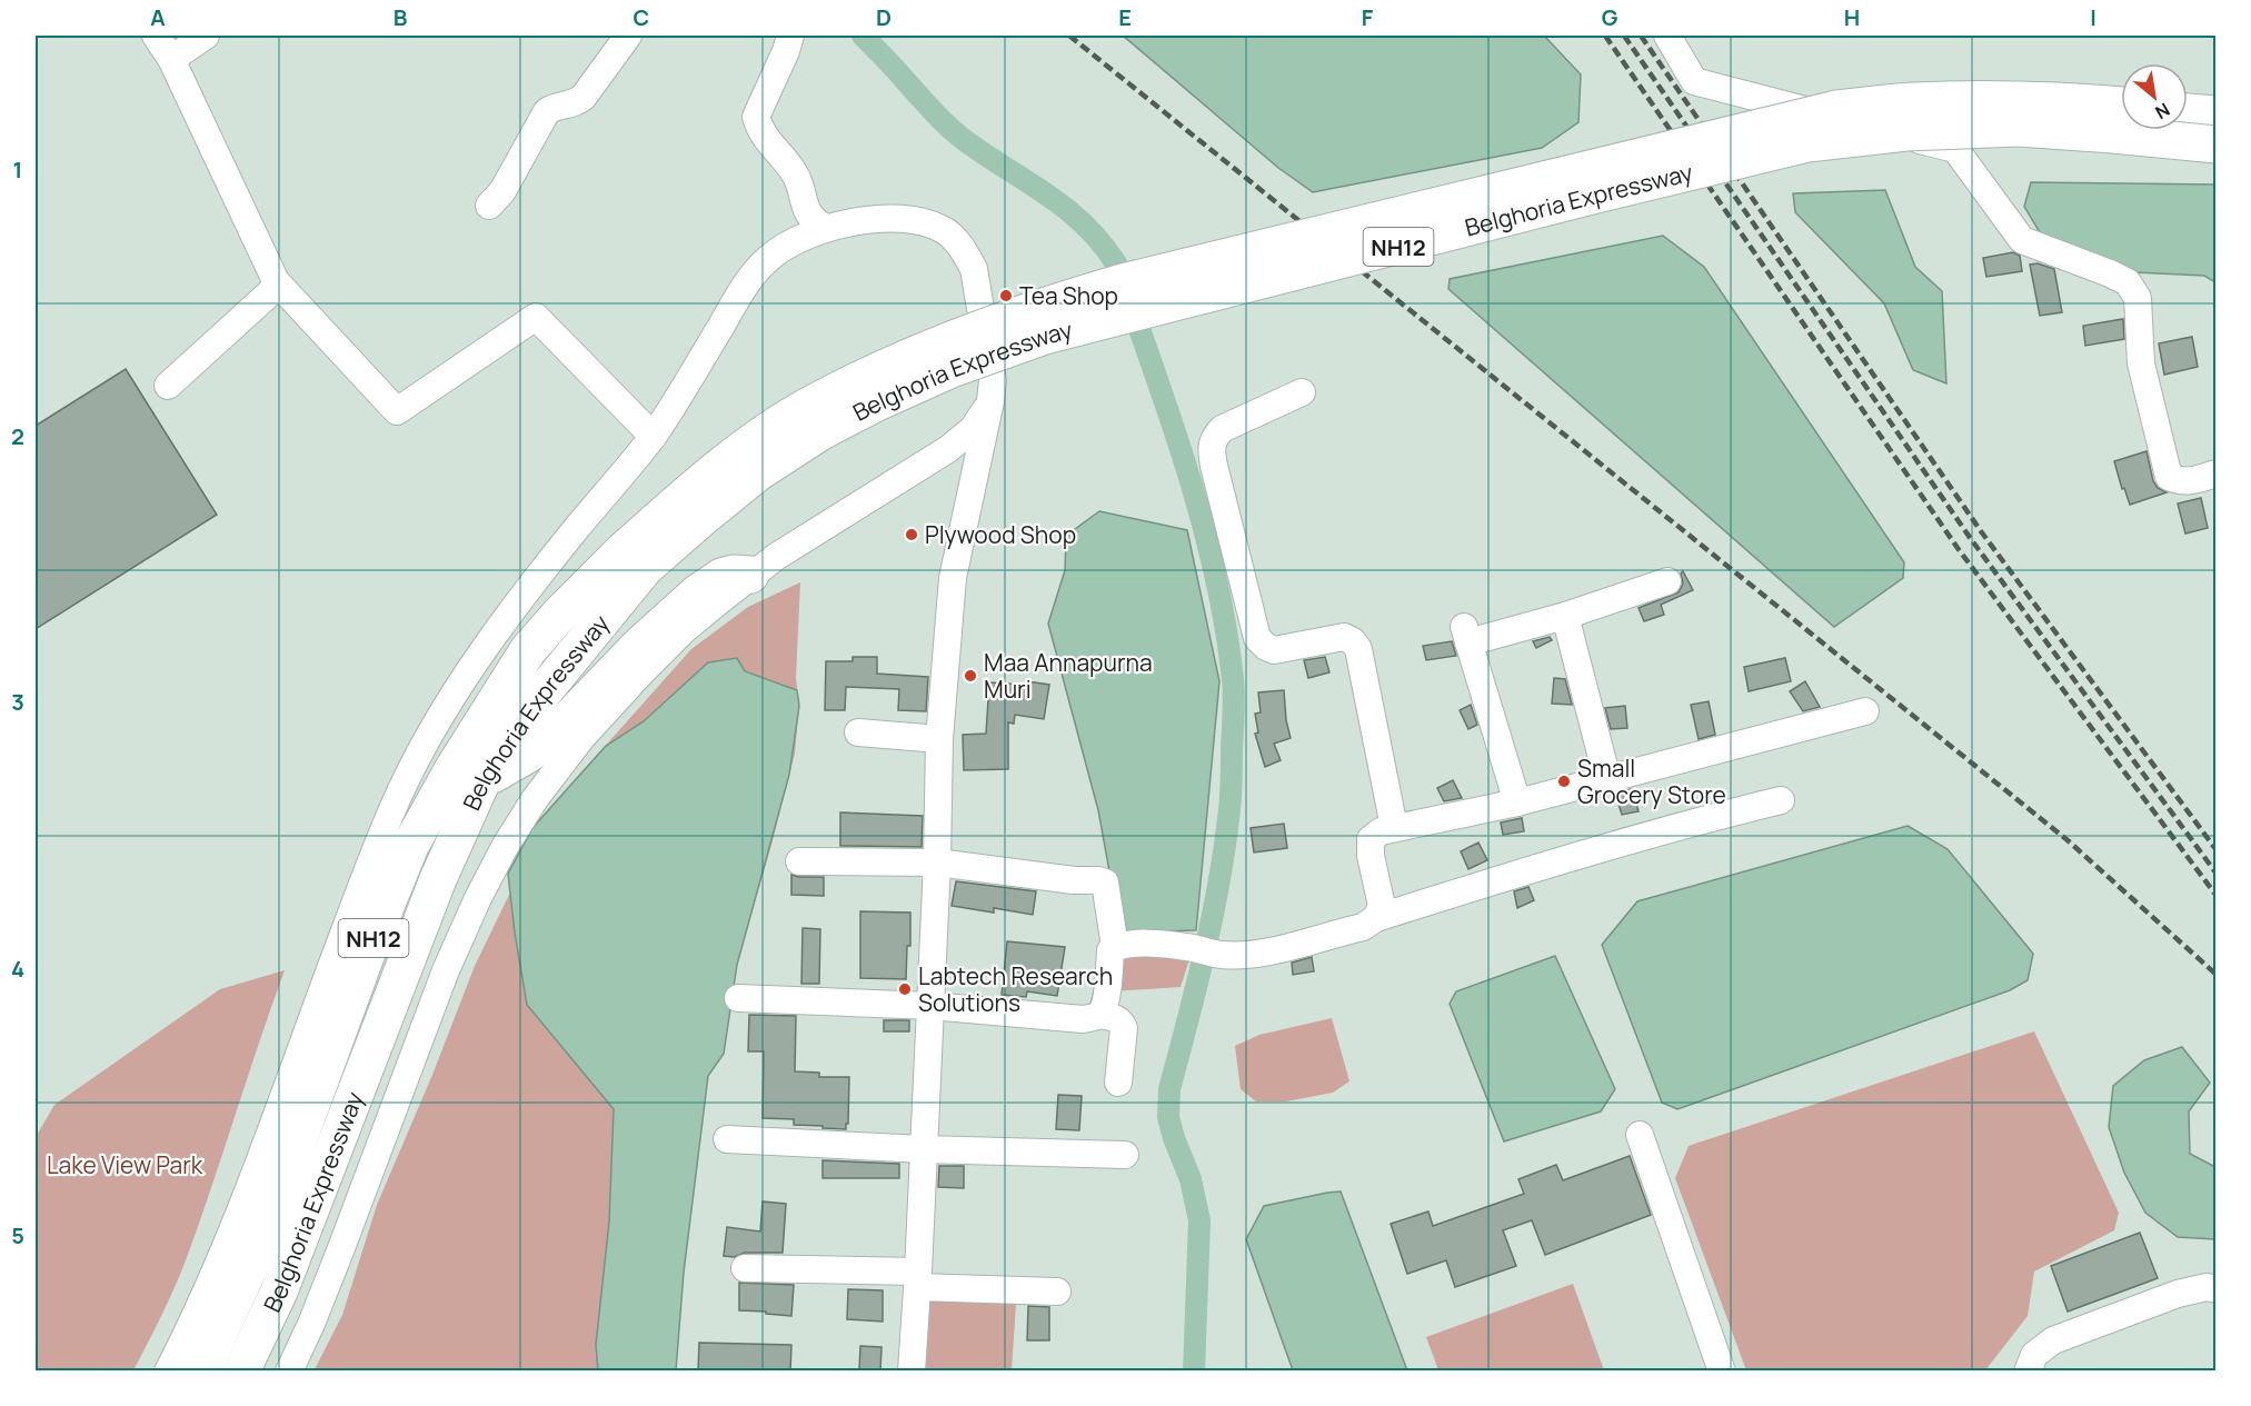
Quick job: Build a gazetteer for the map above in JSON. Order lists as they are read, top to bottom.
{
  "streets": {
    "highway": ["Belghoria Expressway", "NH12"]
  },
  "parks": ["Lake View Park"],
  "places": [
    "Tea Shop",
    "Plywood Shop",
    "Maa Annapurna Muri",
    "Small Grocery Store",
    "Labtech Research Solutions"
  ],
  "north": "bottom right",
  "grid": {
    "columns": [
      "A",
      "B",
      "C",
      "D",
      "E",
      "F",
      "G",
      "H",
      "I"
    ],
    "rows": [
      "1",
      "2",
      "3",
      "4",
      "5"
    ]
  }
}
